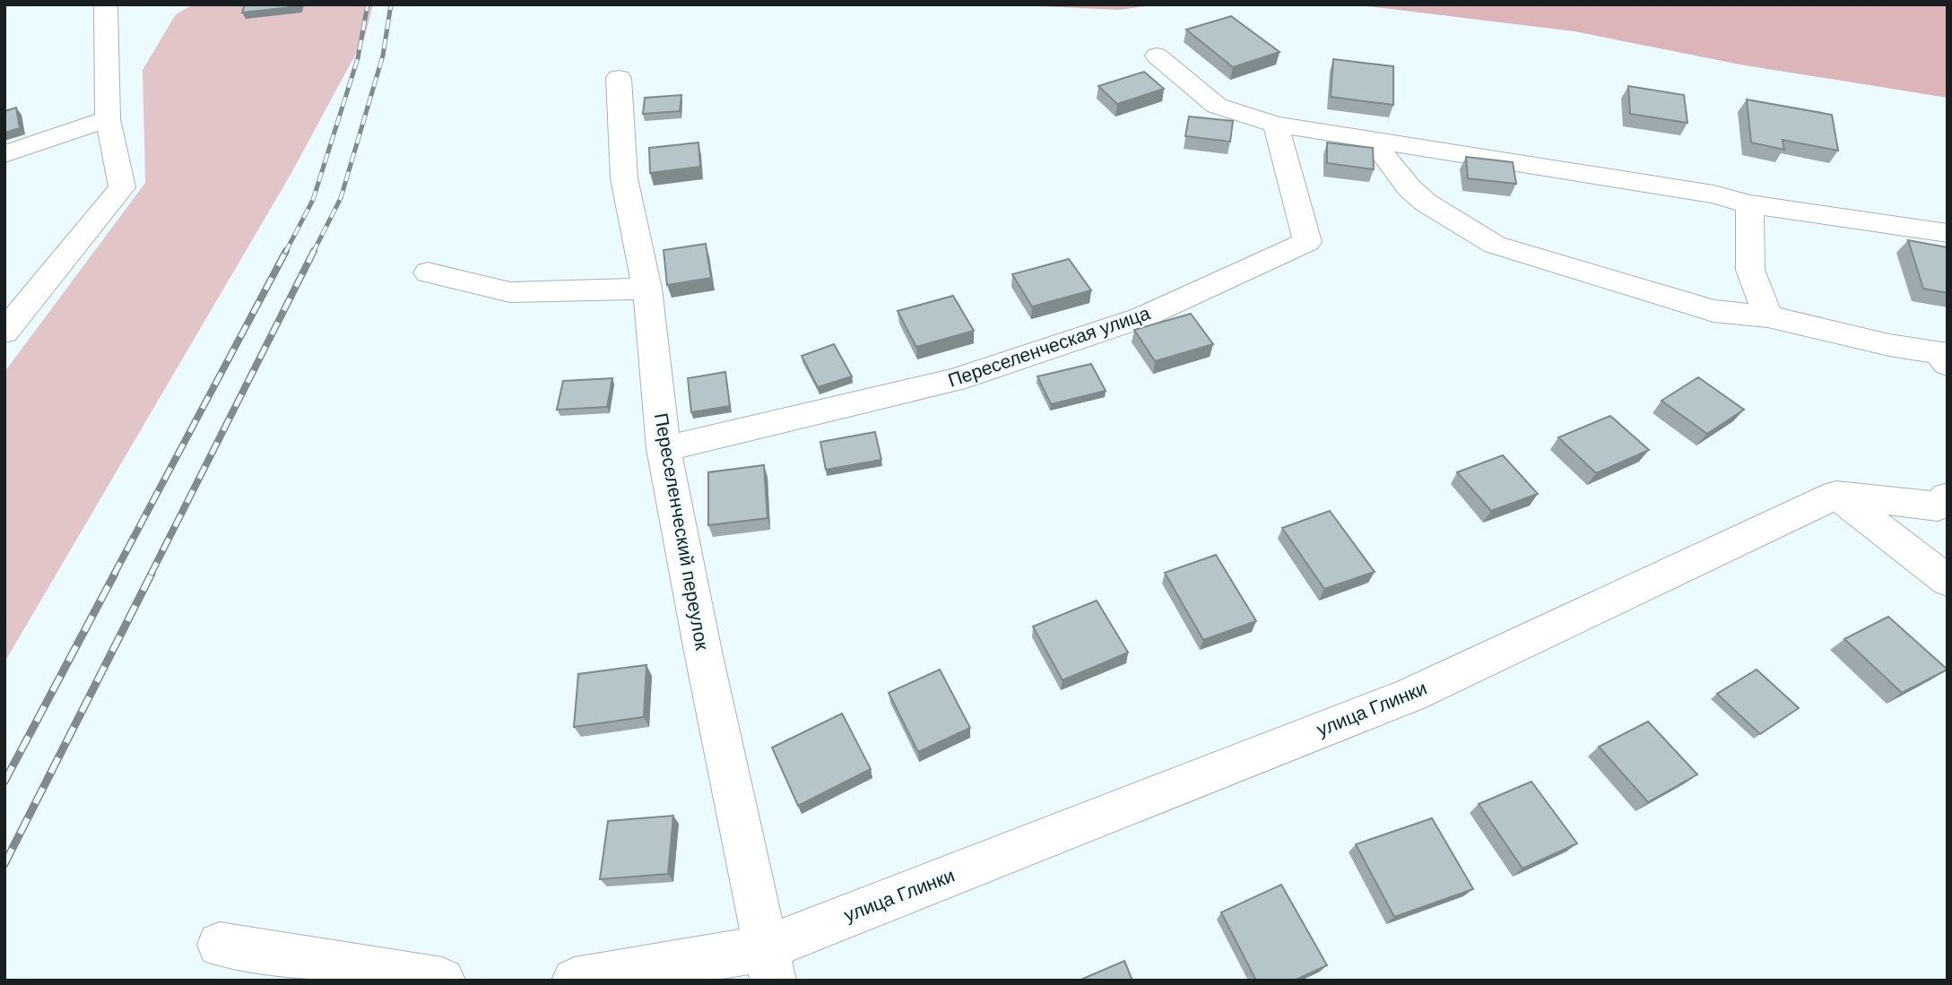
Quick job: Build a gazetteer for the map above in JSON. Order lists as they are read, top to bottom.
{
  "streets": {
    "street": ["Переселенческая улица", "Переселенческий переулок", "улица Глинки"]
  },
  "crossings": [
    ["Переселенческая улица", "Переселенческий переулок"],
    ["Переселенческий переулок", "улица Глинки"]
  ]
}
